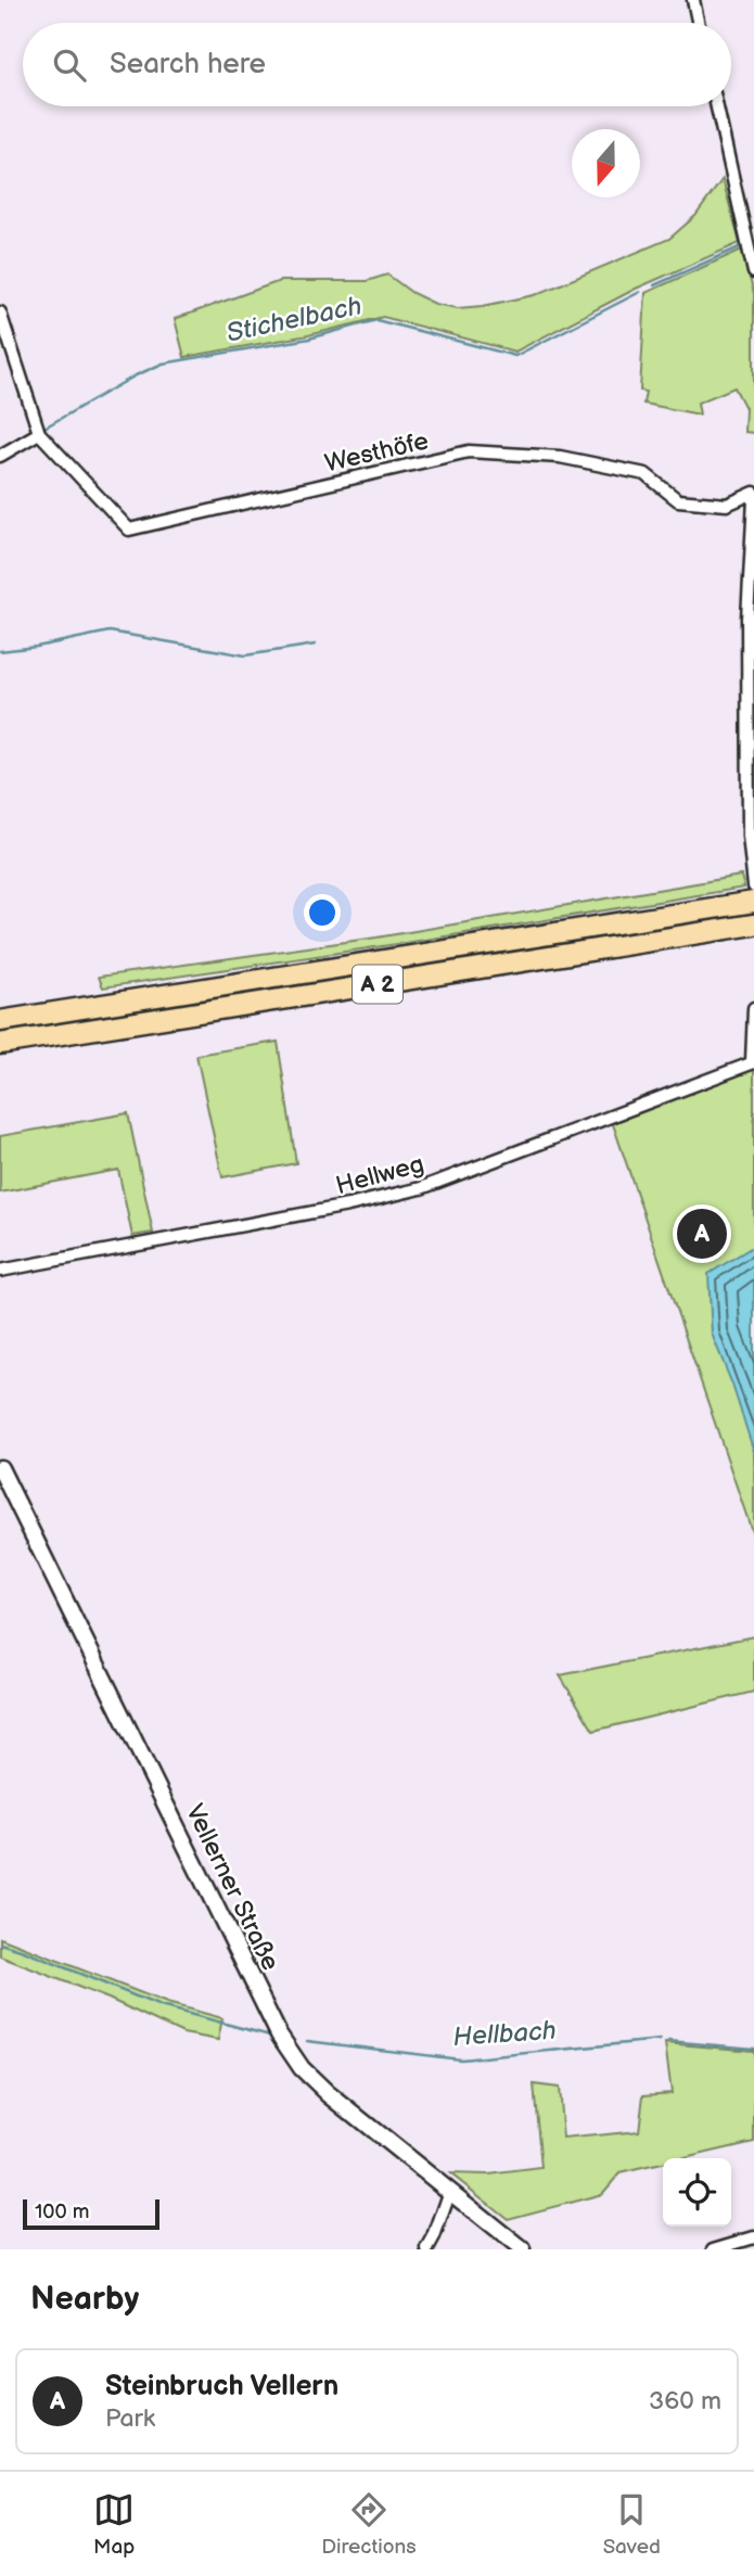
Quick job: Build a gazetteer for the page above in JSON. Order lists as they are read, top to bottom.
{
  "streets": {
    "highway": ["A 2"],
    "main road": ["Vellerner Straße"],
    "street": ["Westhöfe", "Hellweg"]
  },
  "water": ["Stichelbach", "Hellbach"],
  "scale_bar": "100 m",
  "north": "bottom",
  "page": {
    "search": "Search here",
    "pins": "A",
    "scale": "100 m",
    "heading": "Nearby",
    "list": [
      {
        "mark": "A",
        "name": "Steinbruch Vellern",
        "note": "Park",
        "value": "360 m"
      }
    ],
    "nav": ["Map", "Directions", "Saved"]
  }
}
